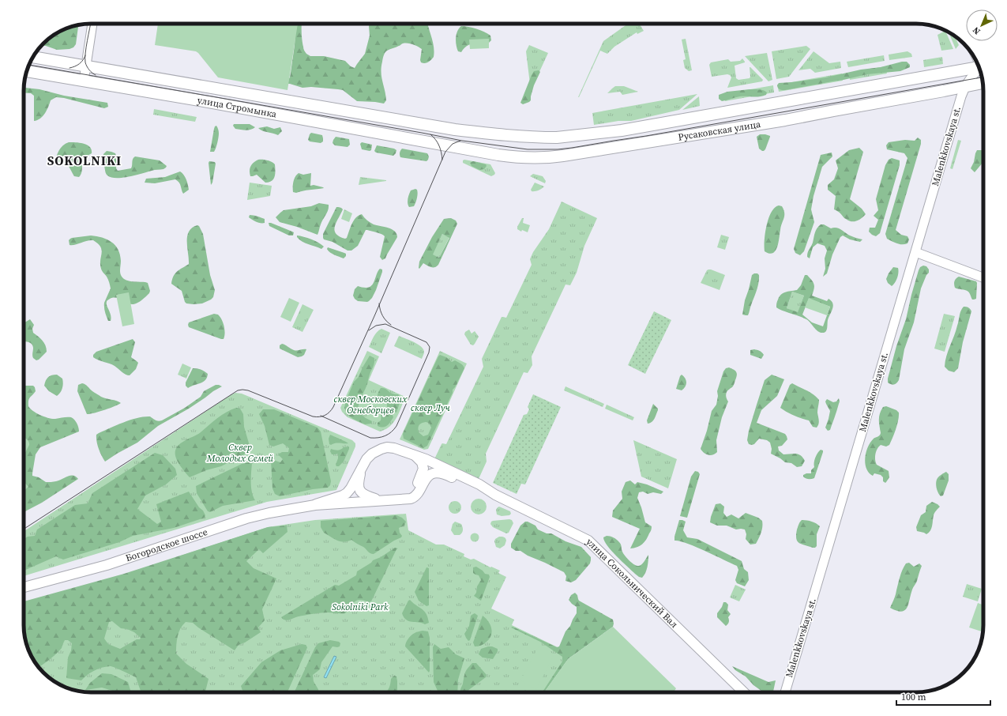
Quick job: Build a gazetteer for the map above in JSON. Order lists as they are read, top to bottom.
{
  "streets": {
    "main road": [
      "улица Стромынка",
      "Русаковская улица",
      "Богородское шоссе",
      "улица Сокольнический Вал"
    ],
    "street": ["Malenkkovskaya st."]
  },
  "crossings": [
    ["улица Стромынка", "Русаковская улица"],
    ["Русаковская улица", "Malenkkovskaya st."],
    ["Богородское шоссе", "улица Сокольнический Вал"]
  ],
  "districts": ["SOKOLNIKI"],
  "parks": [
    "сквер Московских Огнеборцев",
    "сквер Луч",
    "Сквер Молодых Семей",
    "Sokolniki Park"
  ],
  "scale_bar": "100 m",
  "north": "bottom left"
}
